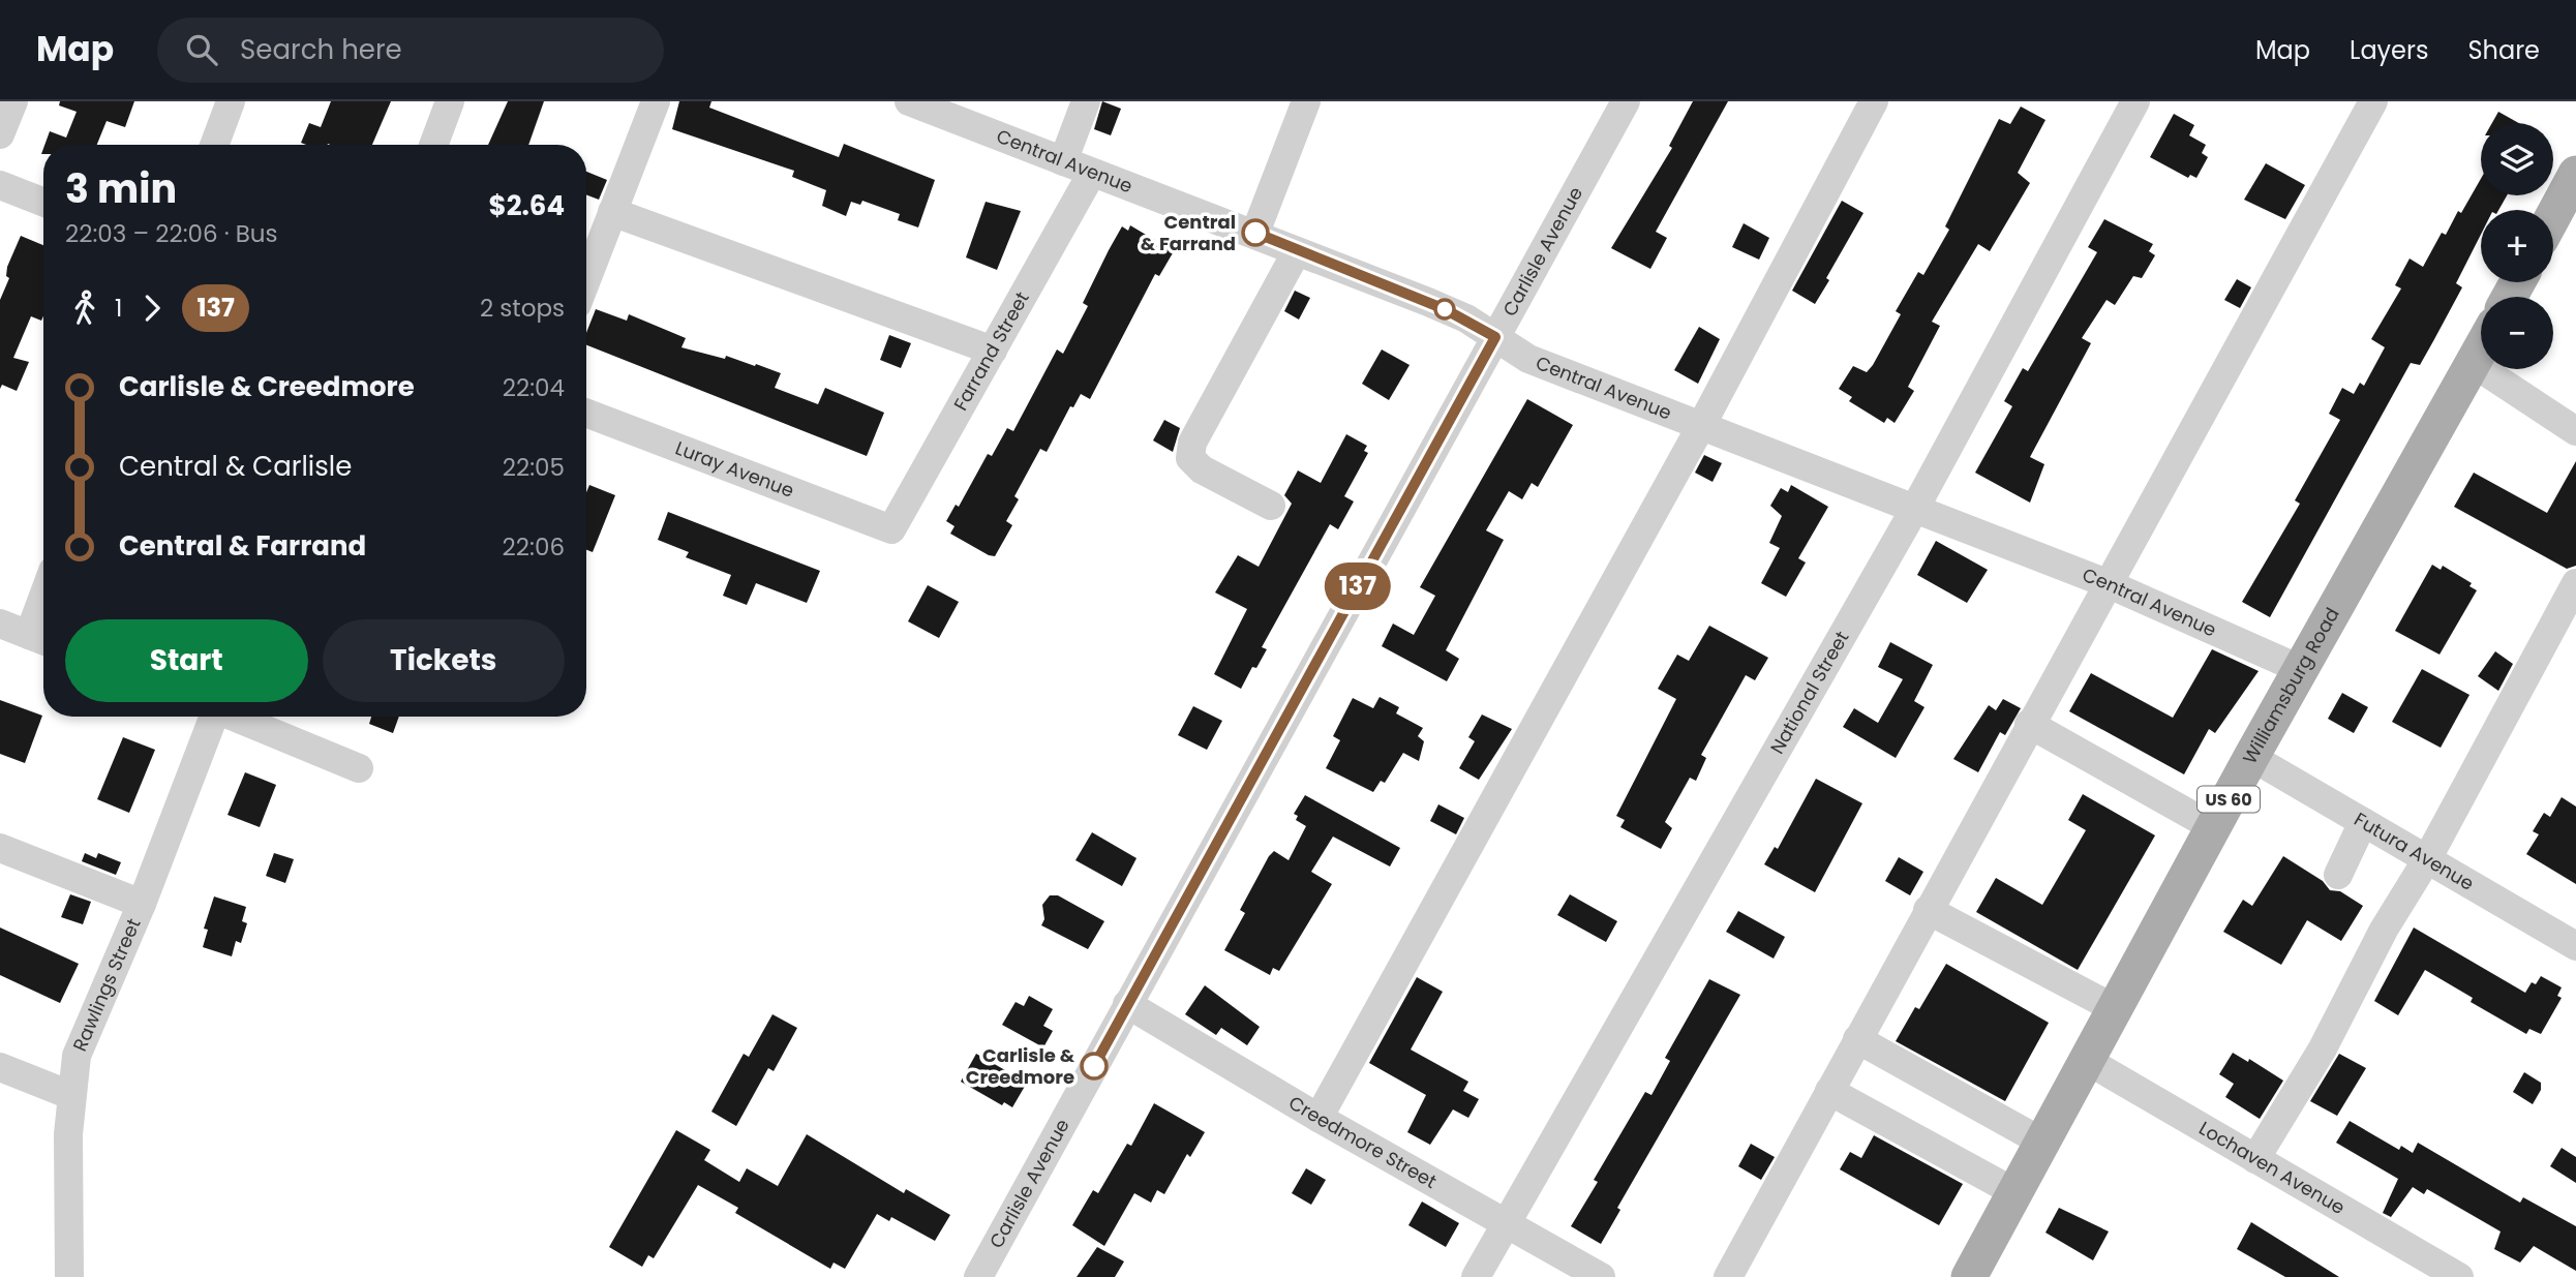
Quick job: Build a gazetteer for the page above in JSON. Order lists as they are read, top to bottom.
{
  "streets": {
    "main road": ["Williamsburg Road", "US 60"],
    "street": [
      "Central Avenue",
      "Carlisle Avenue",
      "Farrand Street",
      "Luray Avenue",
      "National Street",
      "Futura Avenue",
      "Rawlings Street",
      "Creedmore Street",
      "Lochaven Avenue"
    ]
  },
  "crossings": [
    ["Central Avenue", "Carlisle Avenue"],
    ["Central Avenue", "Farrand Street"],
    ["Central Avenue", "Williamsburg Road"],
    ["Central Avenue", "National Street"],
    ["Carlisle Avenue", "Creedmore Street"],
    ["Farrand Street", "Luray Avenue"],
    ["Williamsburg Road", "Futura Avenue"],
    ["Williamsburg Road", "Lochaven Avenue"],
    ["National Street", "Creedmore Street"]
  ],
  "places": ["Central & Farrand", "Carlisle & Creedmore"],
  "lines": ["bus line 137"],
  "page": {
    "header": "Map",
    "search": "Search here",
    "nav": ["Map", "Layers", "Share"],
    "on_map": "137",
    "map_buttons": ["+", "−"],
    "heading": ["3 min", "22:03 – 22:06 · Bus", "$2.64"],
    "legs": ["1", "137", "2 stops"],
    "list": [
      {
        "name": "Carlisle & Creedmore",
        "value": "22:04"
      },
      {
        "name": "Central & Carlisle",
        "value": "22:05"
      },
      {
        "name": "Central & Farrand",
        "value": "22:06"
      }
    ],
    "buttons": ["Start", "Tickets"]
  }
}
